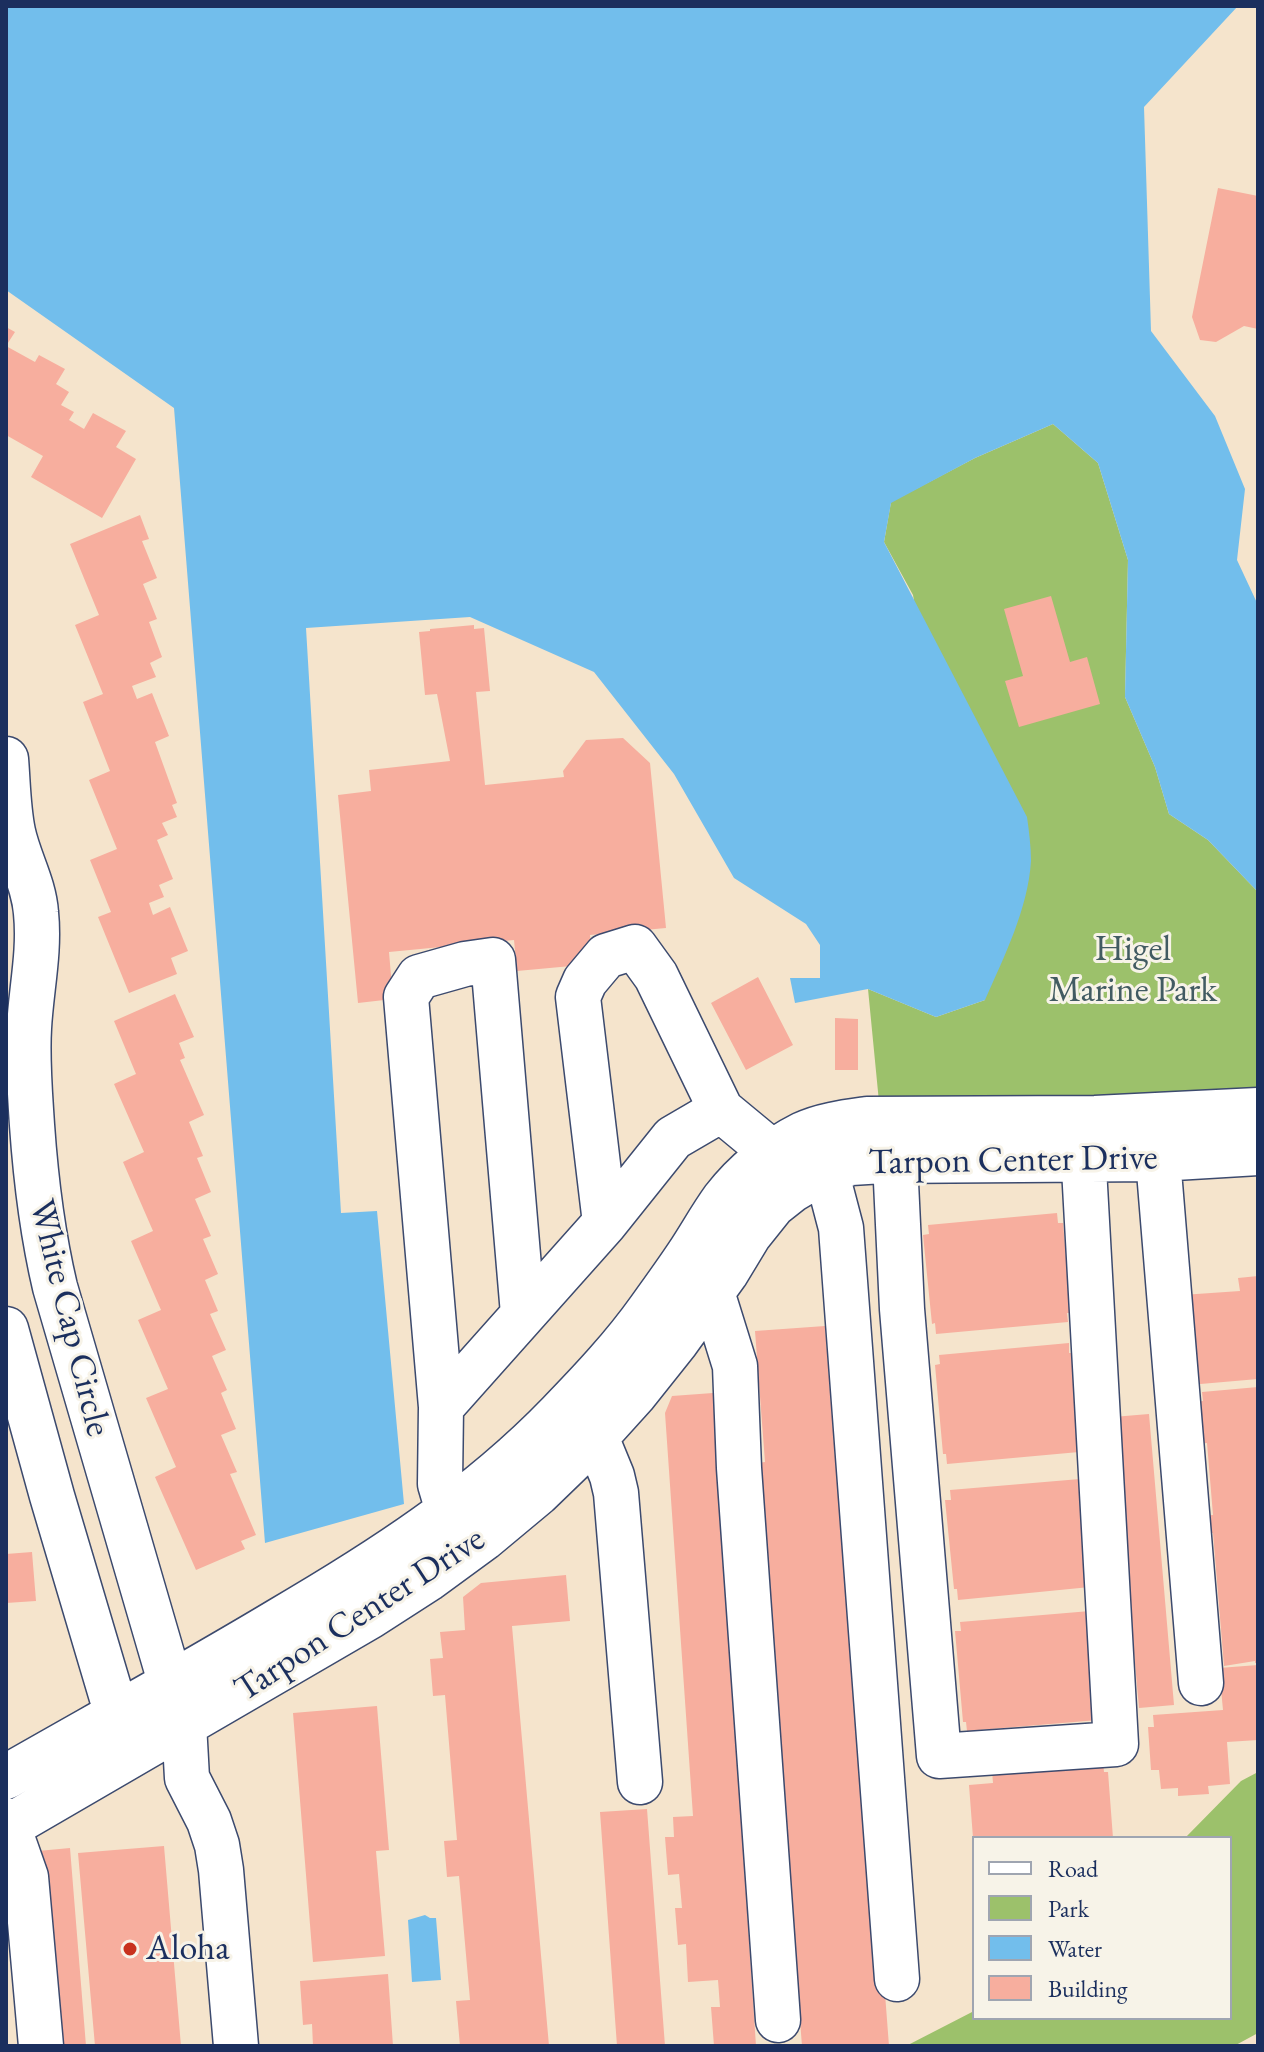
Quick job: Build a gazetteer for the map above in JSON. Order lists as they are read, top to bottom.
{
  "streets": {
    "street": ["Tarpon Center Drive", "White Cap Circle"]
  },
  "crossings": [
    ["Tarpon Center Drive", "White Cap Circle"]
  ],
  "parks": ["Higel Marine Park"],
  "places": ["Aloha"],
  "legend": [
    "Road",
    "Park",
    "Water",
    "Building"
  ]
}
